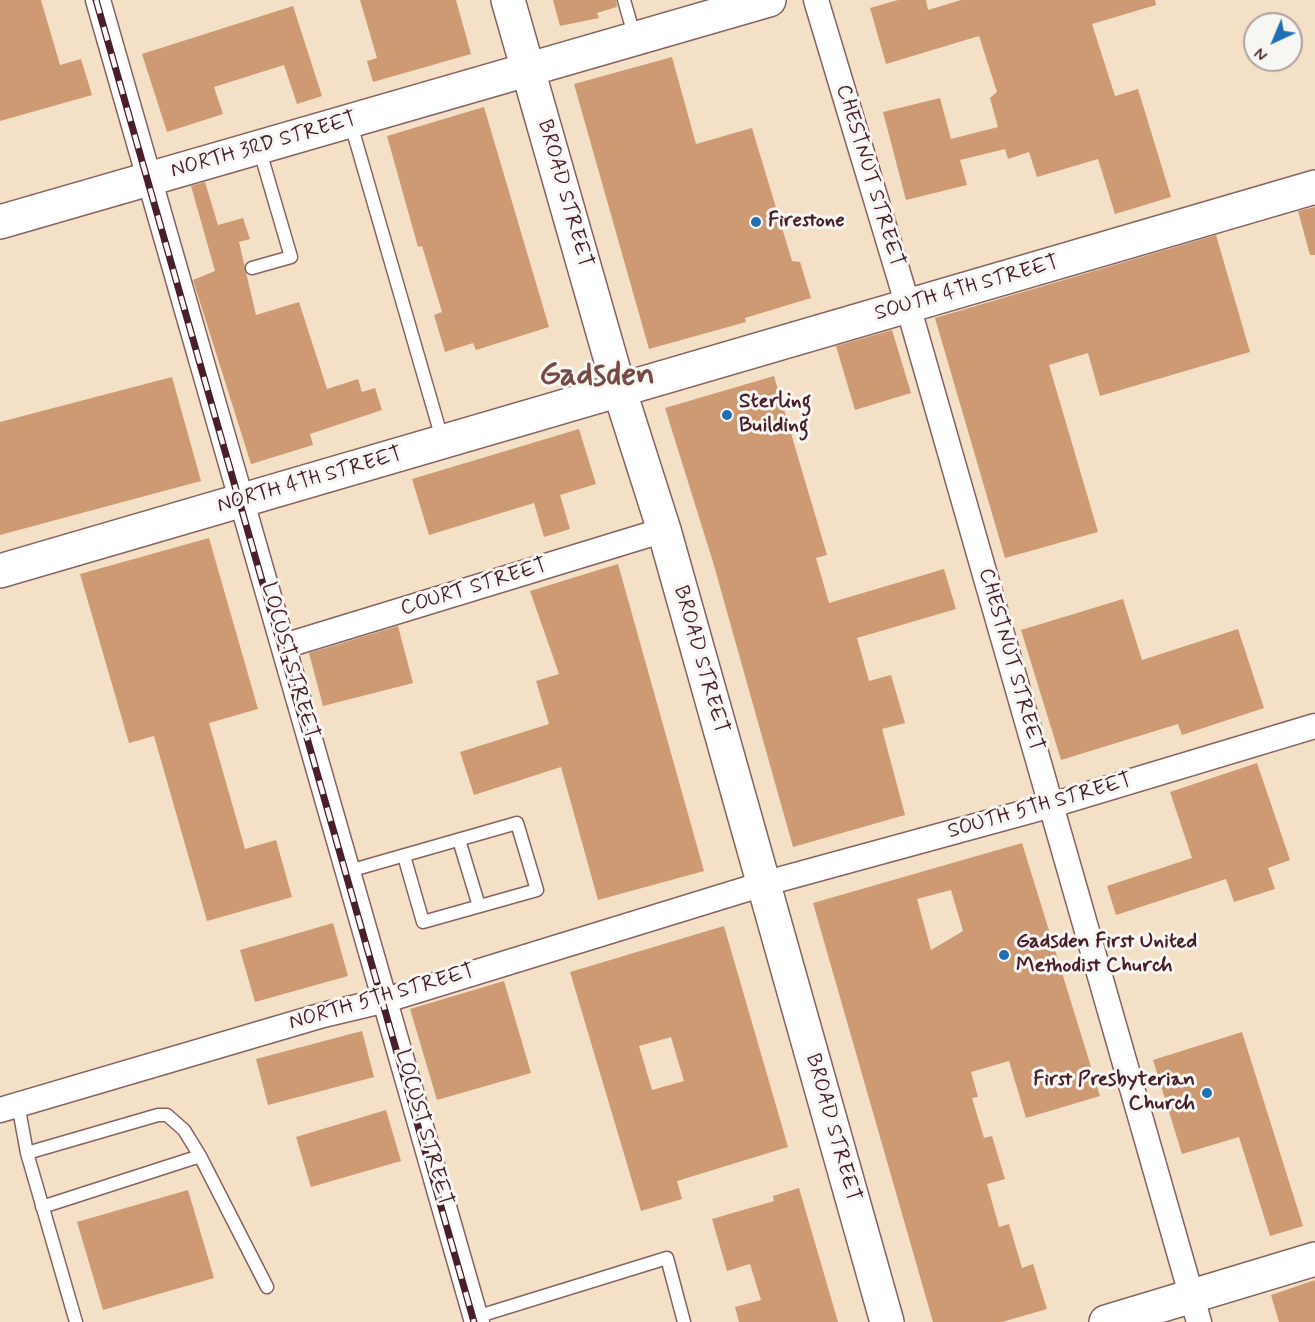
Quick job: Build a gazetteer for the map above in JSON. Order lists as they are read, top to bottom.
{
  "streets": {
    "main road": [
      "NORTH 3RD STREET",
      "BROAD STREET",
      "SOUTH 4TH STREET",
      "NORTH 4TH STREET"
    ],
    "street": [
      "CHESTNUT STREET",
      "COURT STREET",
      "LOCUST STREET",
      "SOUTH 5TH STREET",
      "NORTH 5TH STREET"
    ]
  },
  "crossings": [
    ["NORTH 3RD STREET", "BROAD STREET"],
    ["NORTH 3RD STREET", "LOCUST STREET"],
    ["CHESTNUT STREET", "SOUTH 4TH STREET"],
    ["CHESTNUT STREET", "SOUTH 5TH STREET"],
    ["BROAD STREET", "SOUTH 4TH STREET"],
    ["BROAD STREET", "NORTH 4TH STREET"],
    ["BROAD STREET", "COURT STREET"],
    ["BROAD STREET", "SOUTH 5TH STREET"],
    ["BROAD STREET", "NORTH 5TH STREET"],
    ["SOUTH 4TH STREET", "NORTH 4TH STREET"],
    ["NORTH 4TH STREET", "LOCUST STREET"],
    ["COURT STREET", "LOCUST STREET"],
    ["LOCUST STREET", "NORTH 5TH STREET"],
    ["SOUTH 5TH STREET", "NORTH 5TH STREET"]
  ],
  "districts": ["Gadsden"],
  "places": [
    "Firestone",
    "Sterling Building",
    "Gadsden First United Methodist Church",
    "First Presbyterian Church"
  ],
  "north": "bottom left"
}
